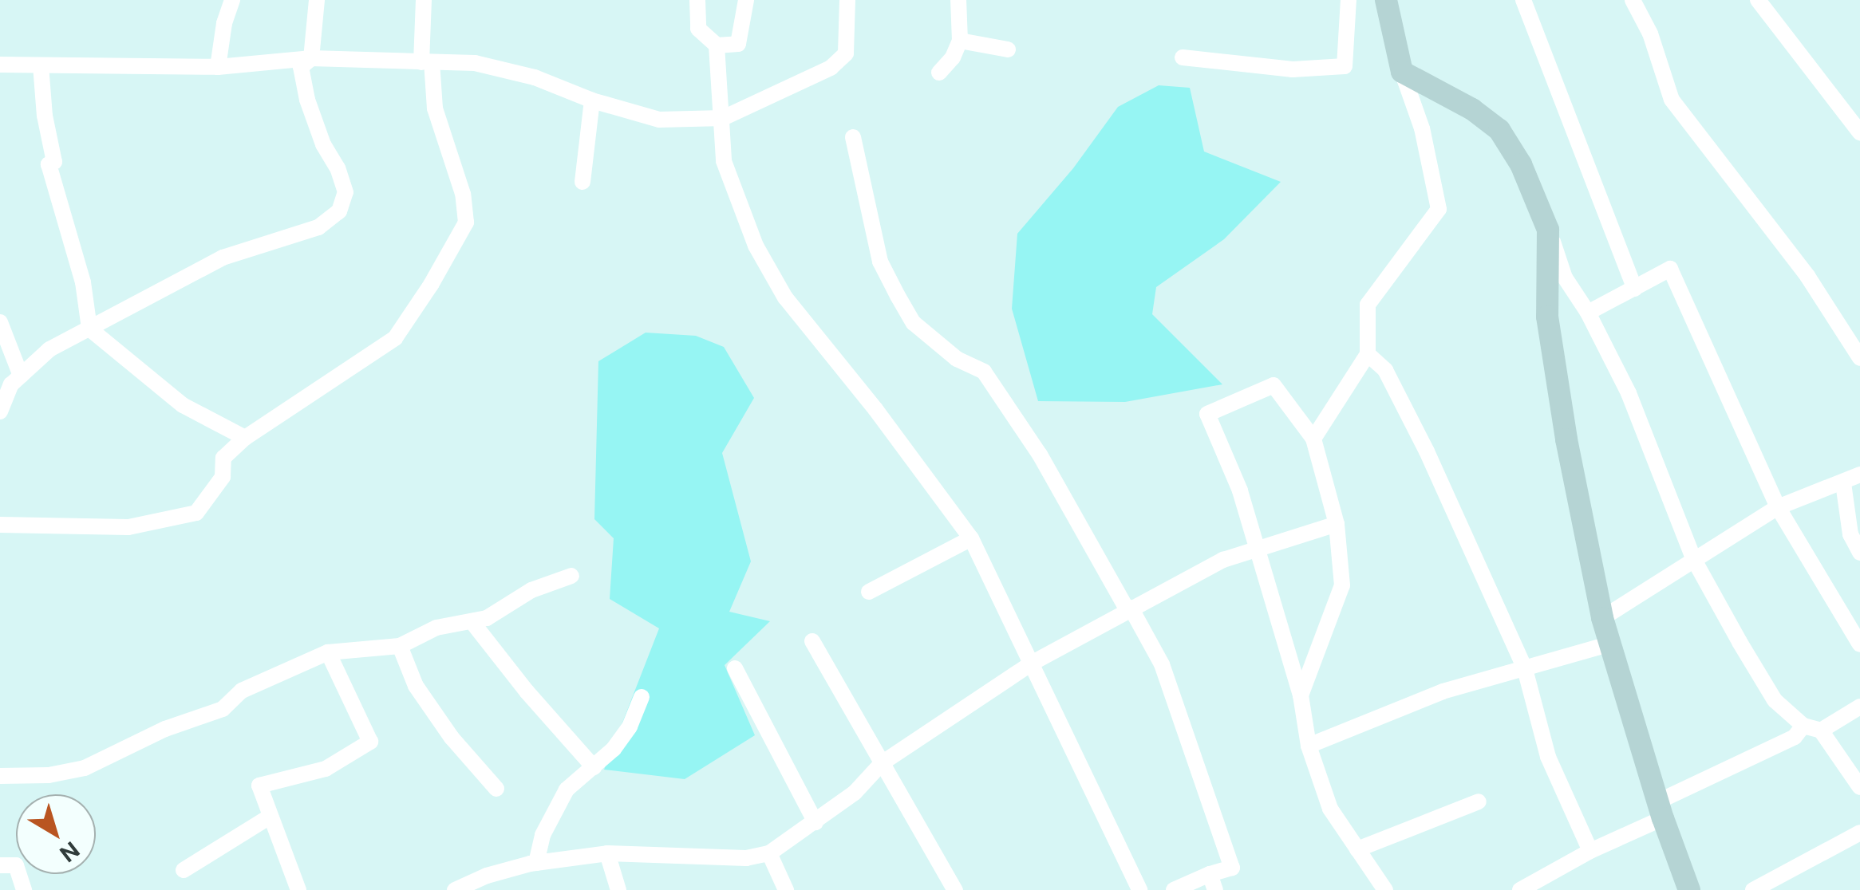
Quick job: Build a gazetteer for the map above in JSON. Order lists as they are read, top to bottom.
{
  "north": "bottom right"
}
